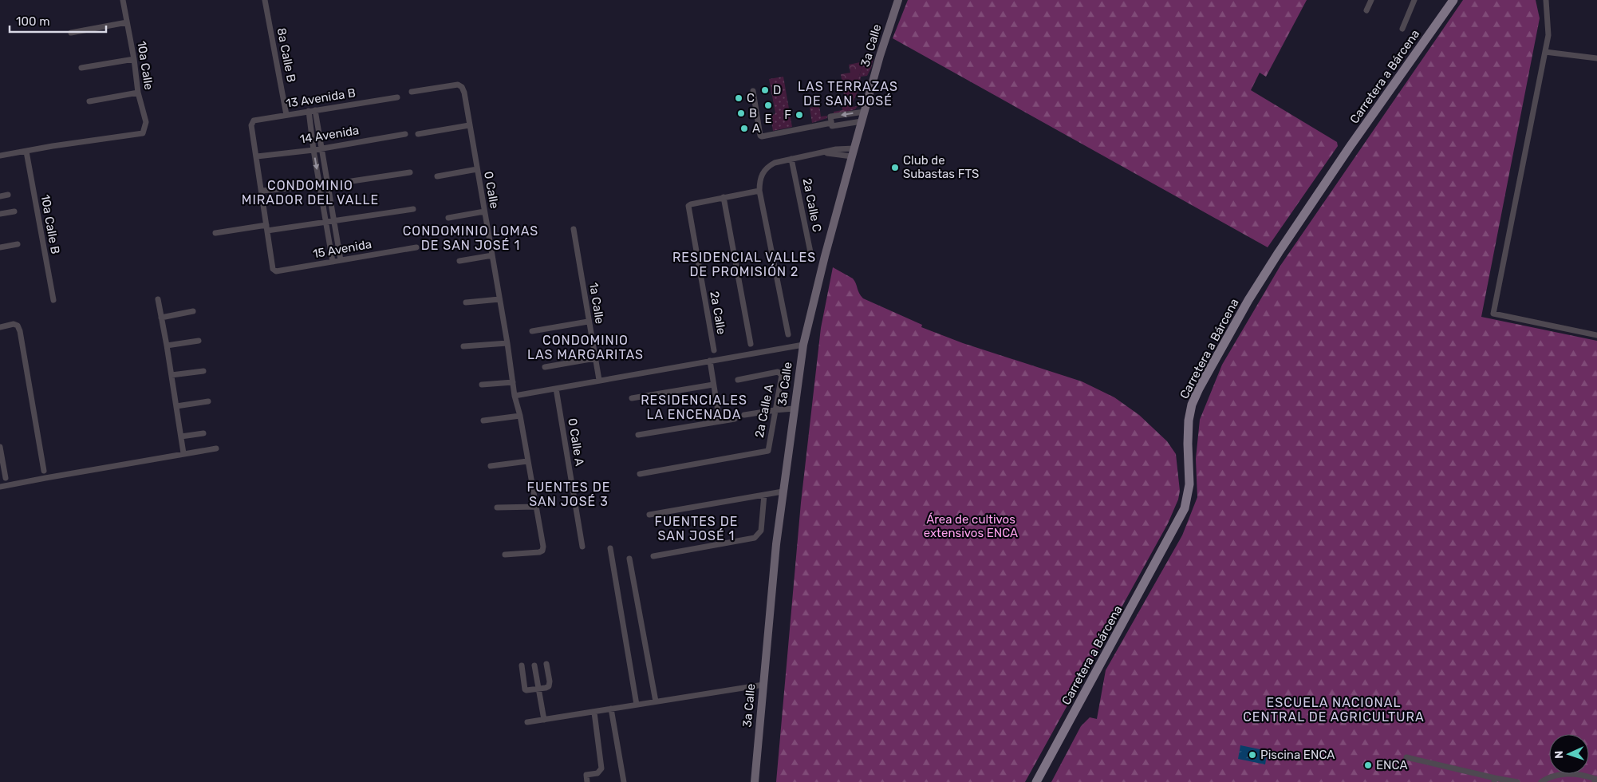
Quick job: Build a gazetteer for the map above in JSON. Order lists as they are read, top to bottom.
{
  "streets": {
    "main road": ["3a Calle", "Carretera a Bárcena"],
    "street": [
      "8a Calle B",
      "10a Calle",
      "13 Avenida B",
      "14 Avenida",
      "0 Calle",
      "2a Calle C",
      "10a Calle B",
      "15 Avenida",
      "1a Calle",
      "2a Calle",
      "2a Calle A",
      "0 Calle A"
    ]
  },
  "crossings": [
    ["8a Calle B", "13 Avenida B"],
    ["10a Calle", "10a Calle B"],
    ["13 Avenida B", "14 Avenida"]
  ],
  "districts": [
    "LAS TERRAZAS DE SAN JOSÉ",
    "CONDOMINIO MIRADOR DEL VALLE",
    "CONDOMINIO LOMAS DE SAN JOSÉ 1",
    "RESIDENCIAL VALLES DE PROMISIÓN 2",
    "CONDOMINIO LAS MARGARITAS",
    "RESIDENCIALES LA ENCENADA",
    "FUENTES DE SAN JOSÉ 3",
    "FUENTES DE SAN JOSÉ 1",
    "ESCUELA NACIONAL CENTRAL DE AGRICULTURA"
  ],
  "parks": ["Área de cultivos extensivos ENCA"],
  "places": [
    "D",
    "C",
    "E",
    "B",
    "F",
    "A",
    "Club de Subastas FTS",
    "Piscina ENCA",
    "ENCA"
  ],
  "scale_bar": "100 m",
  "north": "left"
}
